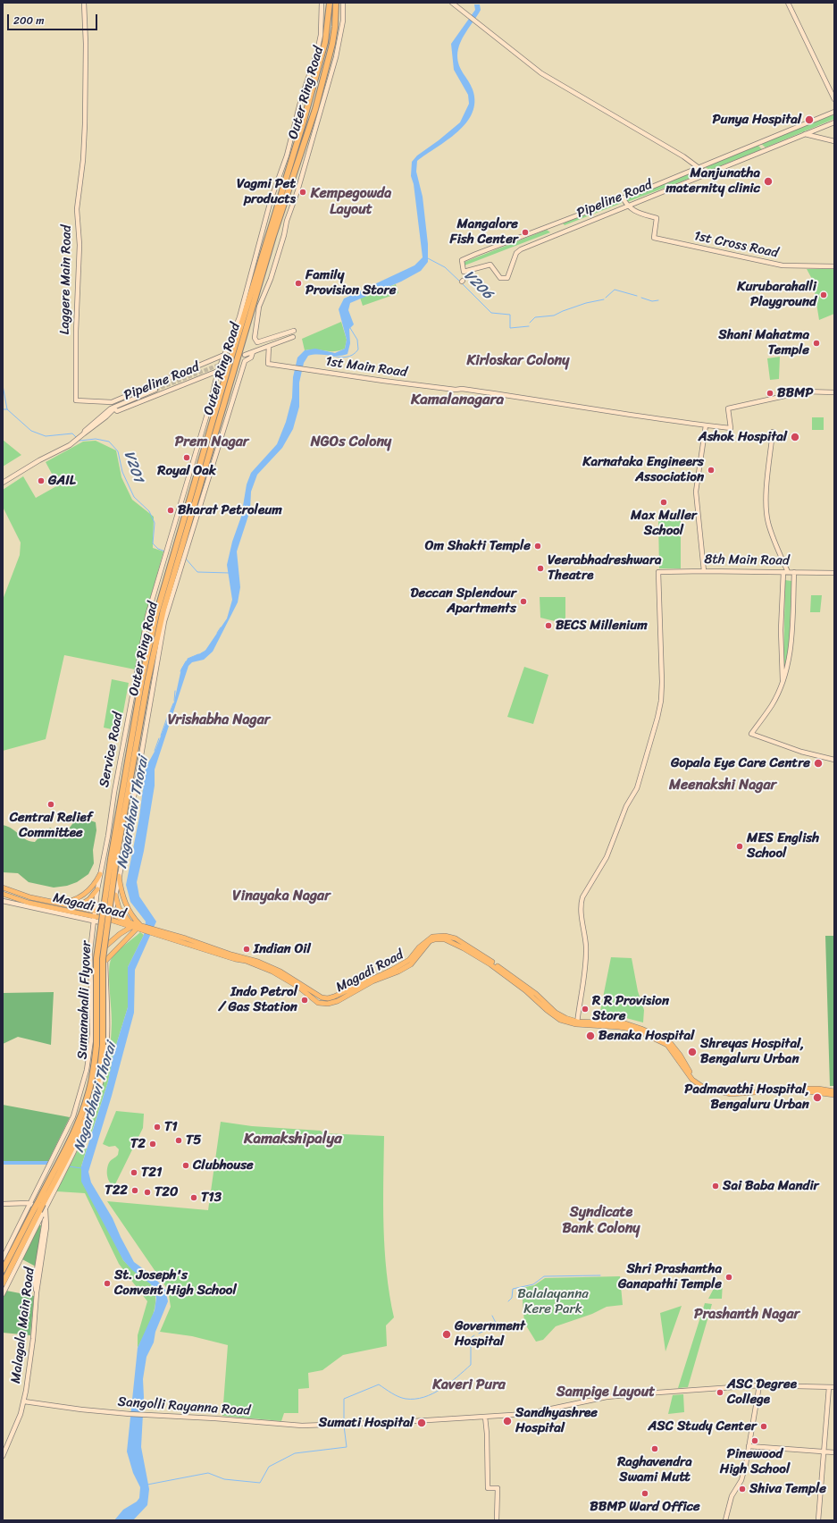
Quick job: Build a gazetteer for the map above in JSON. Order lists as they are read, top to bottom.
{
  "streets": {
    "highway": ["Outer Ring Road", "Sumanahalli Flyover"],
    "main road": ["Magadi Road"],
    "street": [
      "Pipeline Road",
      "1st Cross Road",
      "Laggere Main Road",
      "1st Main Road",
      "8th Main Road",
      "Service Road",
      "Malagala Main Road",
      "Sangolli Rayanna Road"
    ]
  },
  "crossings": [
    ["Outer Ring Road", "Service Road"],
    ["Outer Ring Road", "Sumanahalli Flyover"],
    ["Pipeline Road", "1st Cross Road"],
    ["Pipeline Road", "Service Road"],
    ["Laggere Main Road", "Service Road"],
    ["8th Main Road", "Magadi Road"],
    ["Service Road", "Magadi Road"],
    ["Sumanahalli Flyover", "Malagala Main Road"],
    ["Malagala Main Road", "Sangolli Rayanna Road"]
  ],
  "districts": [
    "Kempegowda Layout",
    "Kirloskar Colony",
    "Kamalanagara",
    "Prem Nagar",
    "NGOs Colony",
    "Vrishabha Nagar",
    "Meenakshi Nagar",
    "Vinayaka Nagar",
    "Kamakshipalya",
    "Syndicate Bank Colony",
    "Prashanth Nagar",
    "Kaveri Pura",
    "Sampige Layout"
  ],
  "water": ["V206", "V201", "Nagarbhavi Thorai"],
  "parks": ["Balalayanna Kere Park"],
  "places": [
    "Punya Hospital",
    "Manjunatha maternity clinic",
    "Vagmi Pet products",
    "Mangalore Fish Center",
    "Family Provision Store",
    "Kurubarahalli Playground",
    "Shani Mahatma Temple",
    "BBMP",
    "Ashok Hospital",
    "Royal Oak",
    "Karnataka Engineers Association",
    "GAIL",
    "Max Muller School",
    "Bharat Petroleum",
    "Om Shakti Temple",
    "Veerabhadreshwara Theatre",
    "Deccan Splendour Apartments",
    "BECS Millenium",
    "Gopala Eye Care Centre",
    "Central Relief Committee",
    "MES English School",
    "Indian Oil",
    "Indo Petrol / Gas Station",
    "R R Provision Store",
    "Benaka Hospital",
    "Shreyas Hospital, Bengaluru Urban",
    "Padmavathi Hospital, Bengaluru Urban",
    "T1",
    "T5",
    "T2",
    "Clubhouse",
    "T21",
    "Sai Baba Mandir",
    "T22",
    "T20",
    "T13",
    "Shri Prashantha Ganapathi Temple",
    "St. Joseph's Convent High School",
    "Government Hospital",
    "ASC Degree College",
    "Sandhyashree Hospital",
    "Sumati Hospital",
    "ASC Study Center",
    "Pinewood High School",
    "Raghavendra Swami Mutt",
    "Shiva Temple",
    "BBMP Ward Office"
  ],
  "scale_bar": "200 m"
}
